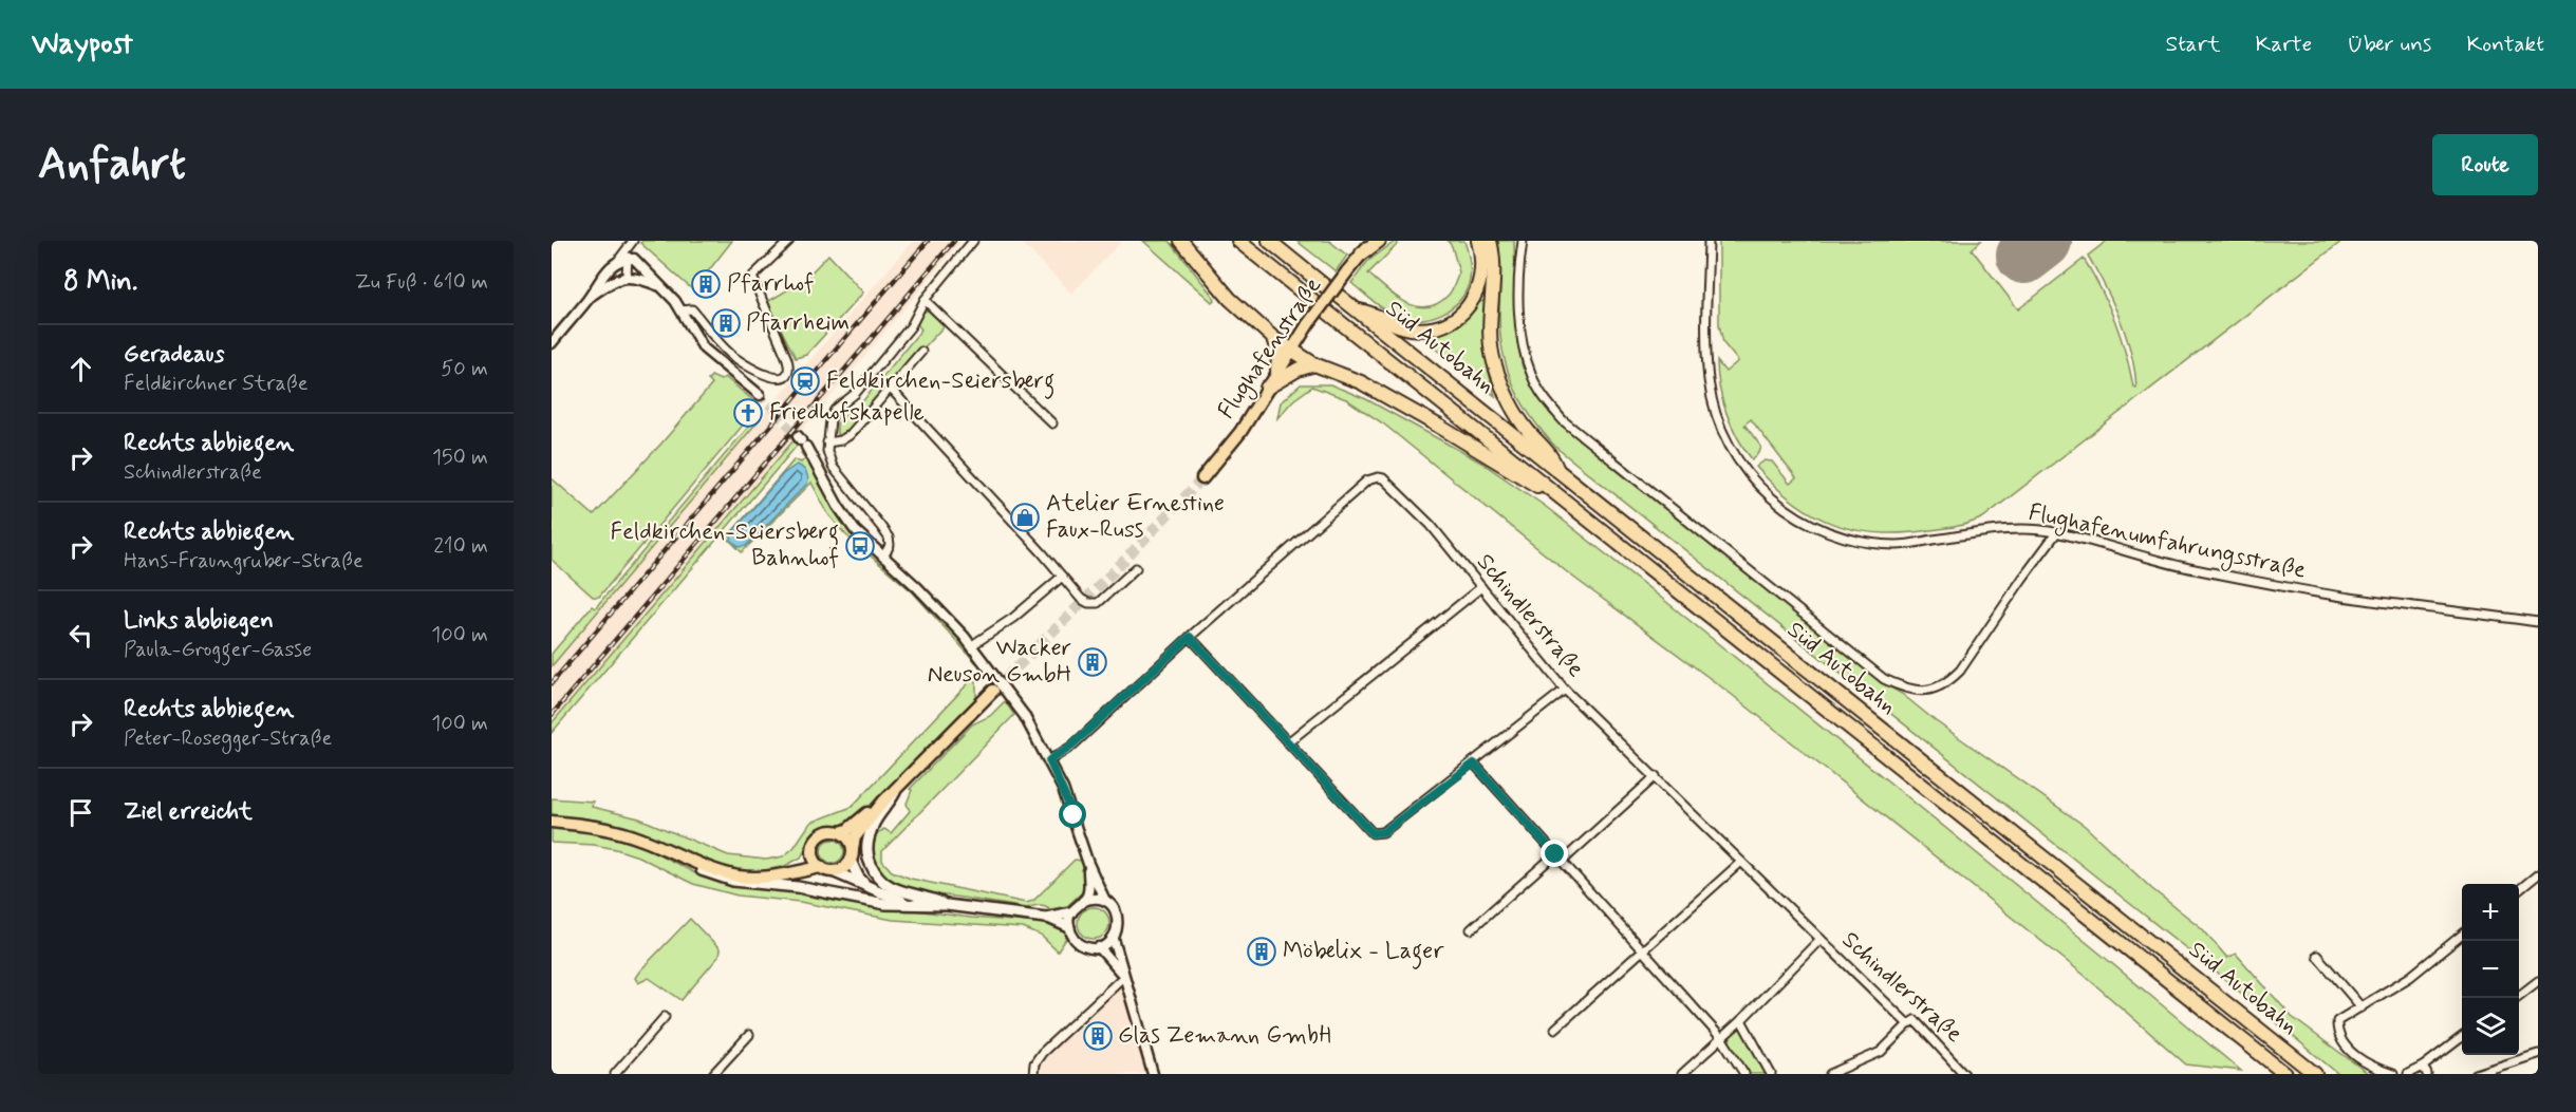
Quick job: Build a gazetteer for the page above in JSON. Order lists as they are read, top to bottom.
{
  "streets": {
    "highway": ["Süd Autobahn"],
    "main road": ["Flughafenstraße"],
    "street": ["Flughafenumfahrungsstraße", "Schindlerstraße"]
  },
  "places": {
    "building": [
      "Pfarrhof",
      "Pfarrheim",
      "Wacker Neuson GmbH",
      "Möbelix - Lager",
      "Glas Zemann GmbH"
    ],
    "station": ["Feldkirchen-Seiersberg"],
    "church": ["Friedhofskapelle"],
    "shop": ["Atelier Ernestine Faux-Russ"],
    "bus stop": ["Feldkirchen-Seiersberg Bahnhof"]
  },
  "page": {
    "header": "Waypost",
    "nav": [
      "Start",
      "Karte",
      "Über uns",
      "Kontakt"
    ],
    "buttons": "Route",
    "title": "Anfahrt",
    "heading": ["8 Min.", "Zu Fuß · 610 m"],
    "list": [
      ["Geradeaus", "Feldkirchner Straße", "50 m"],
      ["Rechts abbiegen", "Schindlerstraße", "150 m"],
      ["Rechts abbiegen", "Hans-Fraungruber-Straße", "210 m"],
      ["Links abbiegen", "Paula-Grogger-Gasse", "100 m"],
      ["Rechts abbiegen", "Peter-Rosegger-Straße", "100 m"],
      "Ziel erreicht"
    ],
    "map_buttons": ["+", "−"]
  }
}
